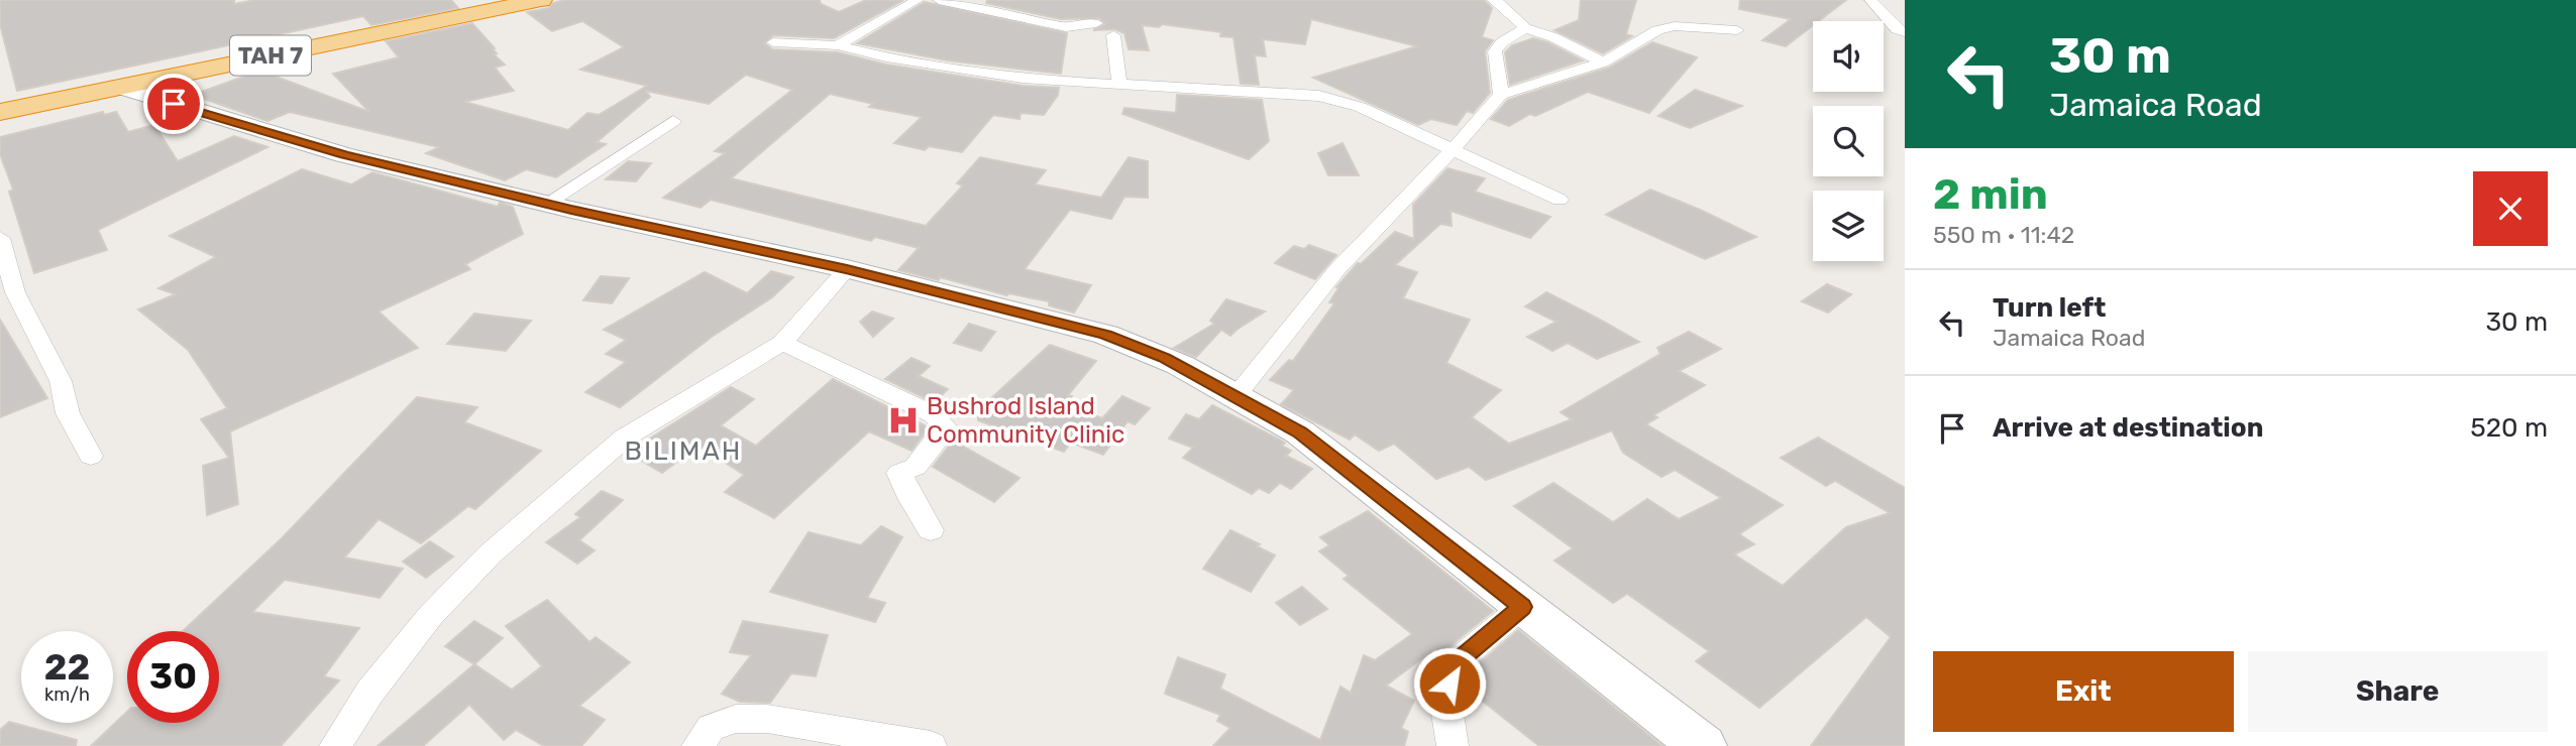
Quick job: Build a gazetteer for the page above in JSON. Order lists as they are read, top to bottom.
{
  "streets": {
    "highway": ["TAH 7"]
  },
  "districts": ["BILIMAH"],
  "places": {
    "hospital": ["Bushrod Island Community Clinic"]
  },
  "page": {
    "turn": ["30 m", "Jamaica Road"],
    "heading": ["2 min", "550 m · 11:42"],
    "list": [
      {
        "name": "Turn left",
        "note": "Jamaica Road",
        "value": "30 m"
      },
      {
        "name": "Arrive at destination",
        "value": "520 m"
      }
    ],
    "speed": "22 km/h",
    "limit": "30",
    "buttons": ["Exit", "Share"]
  }
}
